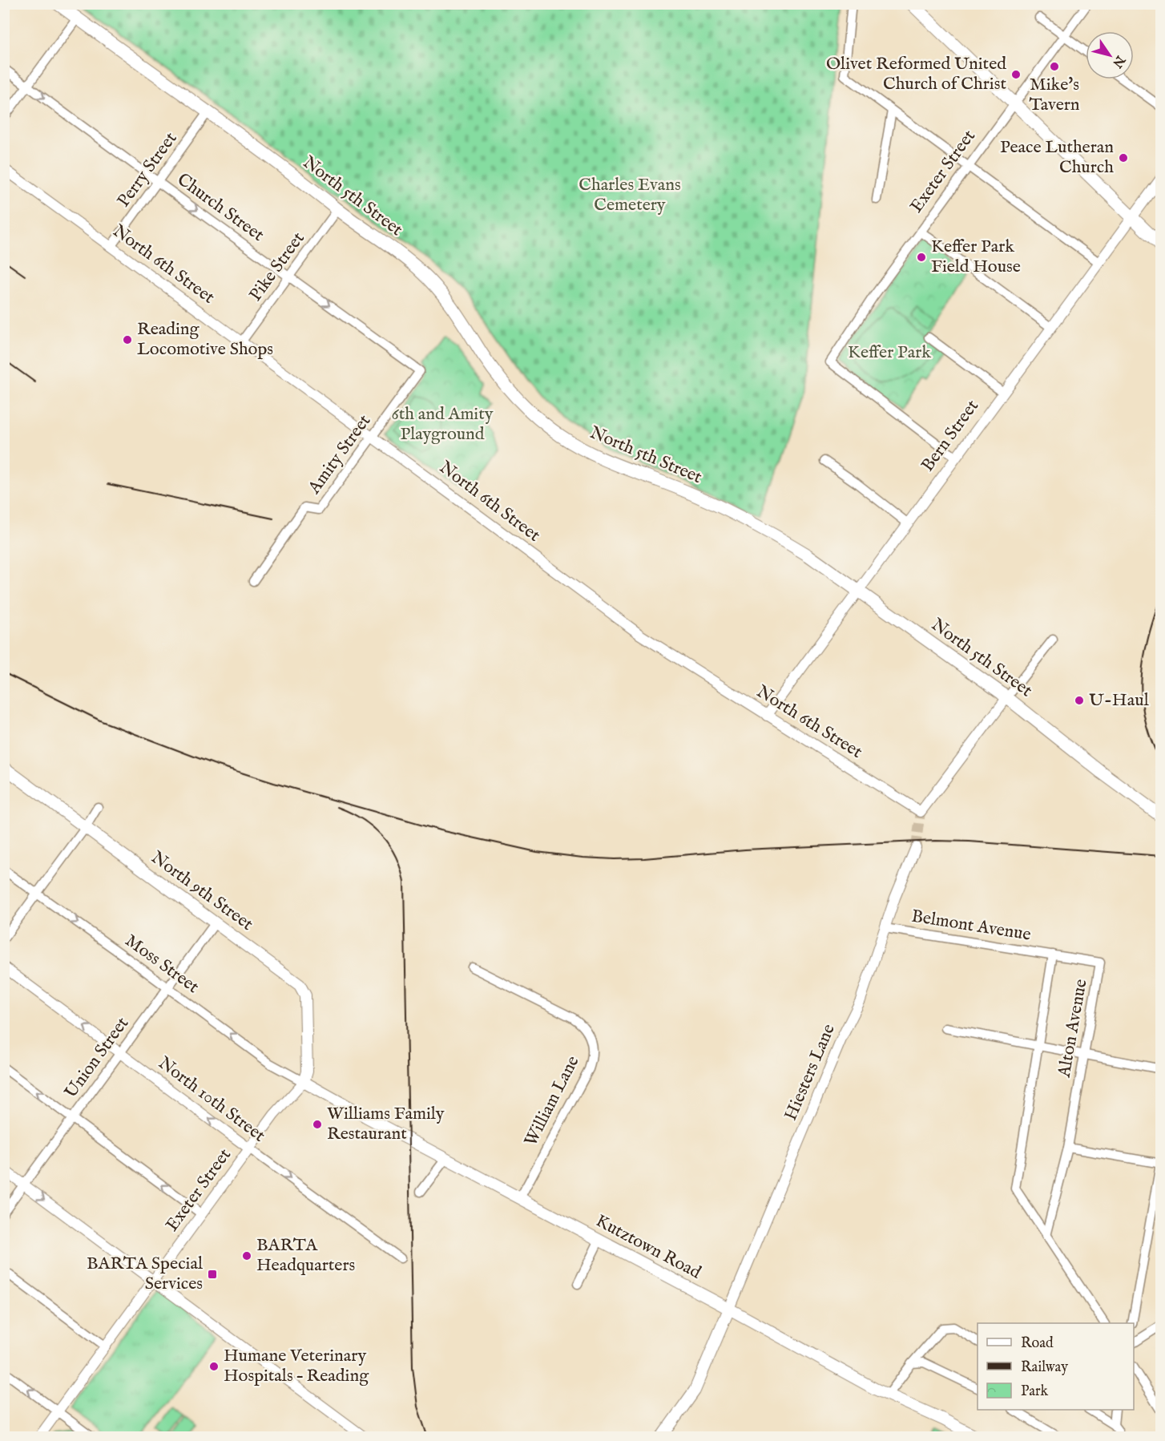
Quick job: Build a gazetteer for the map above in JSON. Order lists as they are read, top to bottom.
{
  "streets": {
    "main road": ["North 5th Street", "North 9th Street", "Kutztown Road"],
    "street": [
      "Perry Street",
      "Exeter Street",
      "Church Street",
      "North 6th Street",
      "Pike Street",
      "Bern Street",
      "Amity Street",
      "Belmont Avenue",
      "Moss Street",
      "Alton Avenue",
      "Union Street",
      "Hiesters Lane",
      "North 10th Street",
      "William Lane"
    ]
  },
  "crossings": [
    ["Perry Street", "North 5th Street"],
    ["Perry Street", "Church Street"],
    ["Perry Street", "North 6th Street"],
    ["Exeter Street", "Bern Street"],
    ["Exeter Street", "North 9th Street"],
    ["Exeter Street", "Moss Street"],
    ["Exeter Street", "North 10th Street"],
    ["Exeter Street", "Kutztown Road"],
    ["North 5th Street", "North 6th Street"],
    ["North 5th Street", "Pike Street"],
    ["North 5th Street", "Bern Street"],
    ["Church Street", "Pike Street"],
    ["Church Street", "Amity Street"],
    ["North 6th Street", "Pike Street"],
    ["North 6th Street", "Bern Street"],
    ["North 6th Street", "Amity Street"],
    ["North 9th Street", "Moss Street"],
    ["North 9th Street", "Union Street"],
    ["North 9th Street", "Kutztown Road"],
    ["Belmont Avenue", "Alton Avenue"],
    ["Belmont Avenue", "Hiesters Lane"],
    ["Moss Street", "Union Street"],
    ["Moss Street", "Kutztown Road"],
    ["Union Street", "North 10th Street"],
    ["Hiesters Lane", "Kutztown Road"],
    ["William Lane", "Kutztown Road"]
  ],
  "one_way": ["Church Street"],
  "parks": ["Charles Evans Cemetery", "Keffer Park", "6th and Amity Playground"],
  "places": {
    "other": [
      "Mike's Tavern",
      "Olivet Reformed United Church of Christ",
      "Peace Lutheran Church",
      "Keffer Park Field House",
      "Reading Locomotive Shops",
      "U-Haul",
      "Williams Family Restaurant",
      "BARTA Headquarters",
      "Humane Veterinary Hospitals – Reading"
    ],
    "transit": ["BARTA Special Services"]
  },
  "legend": ["Road", "Railway", "Park"],
  "north": "bottom right"
}
